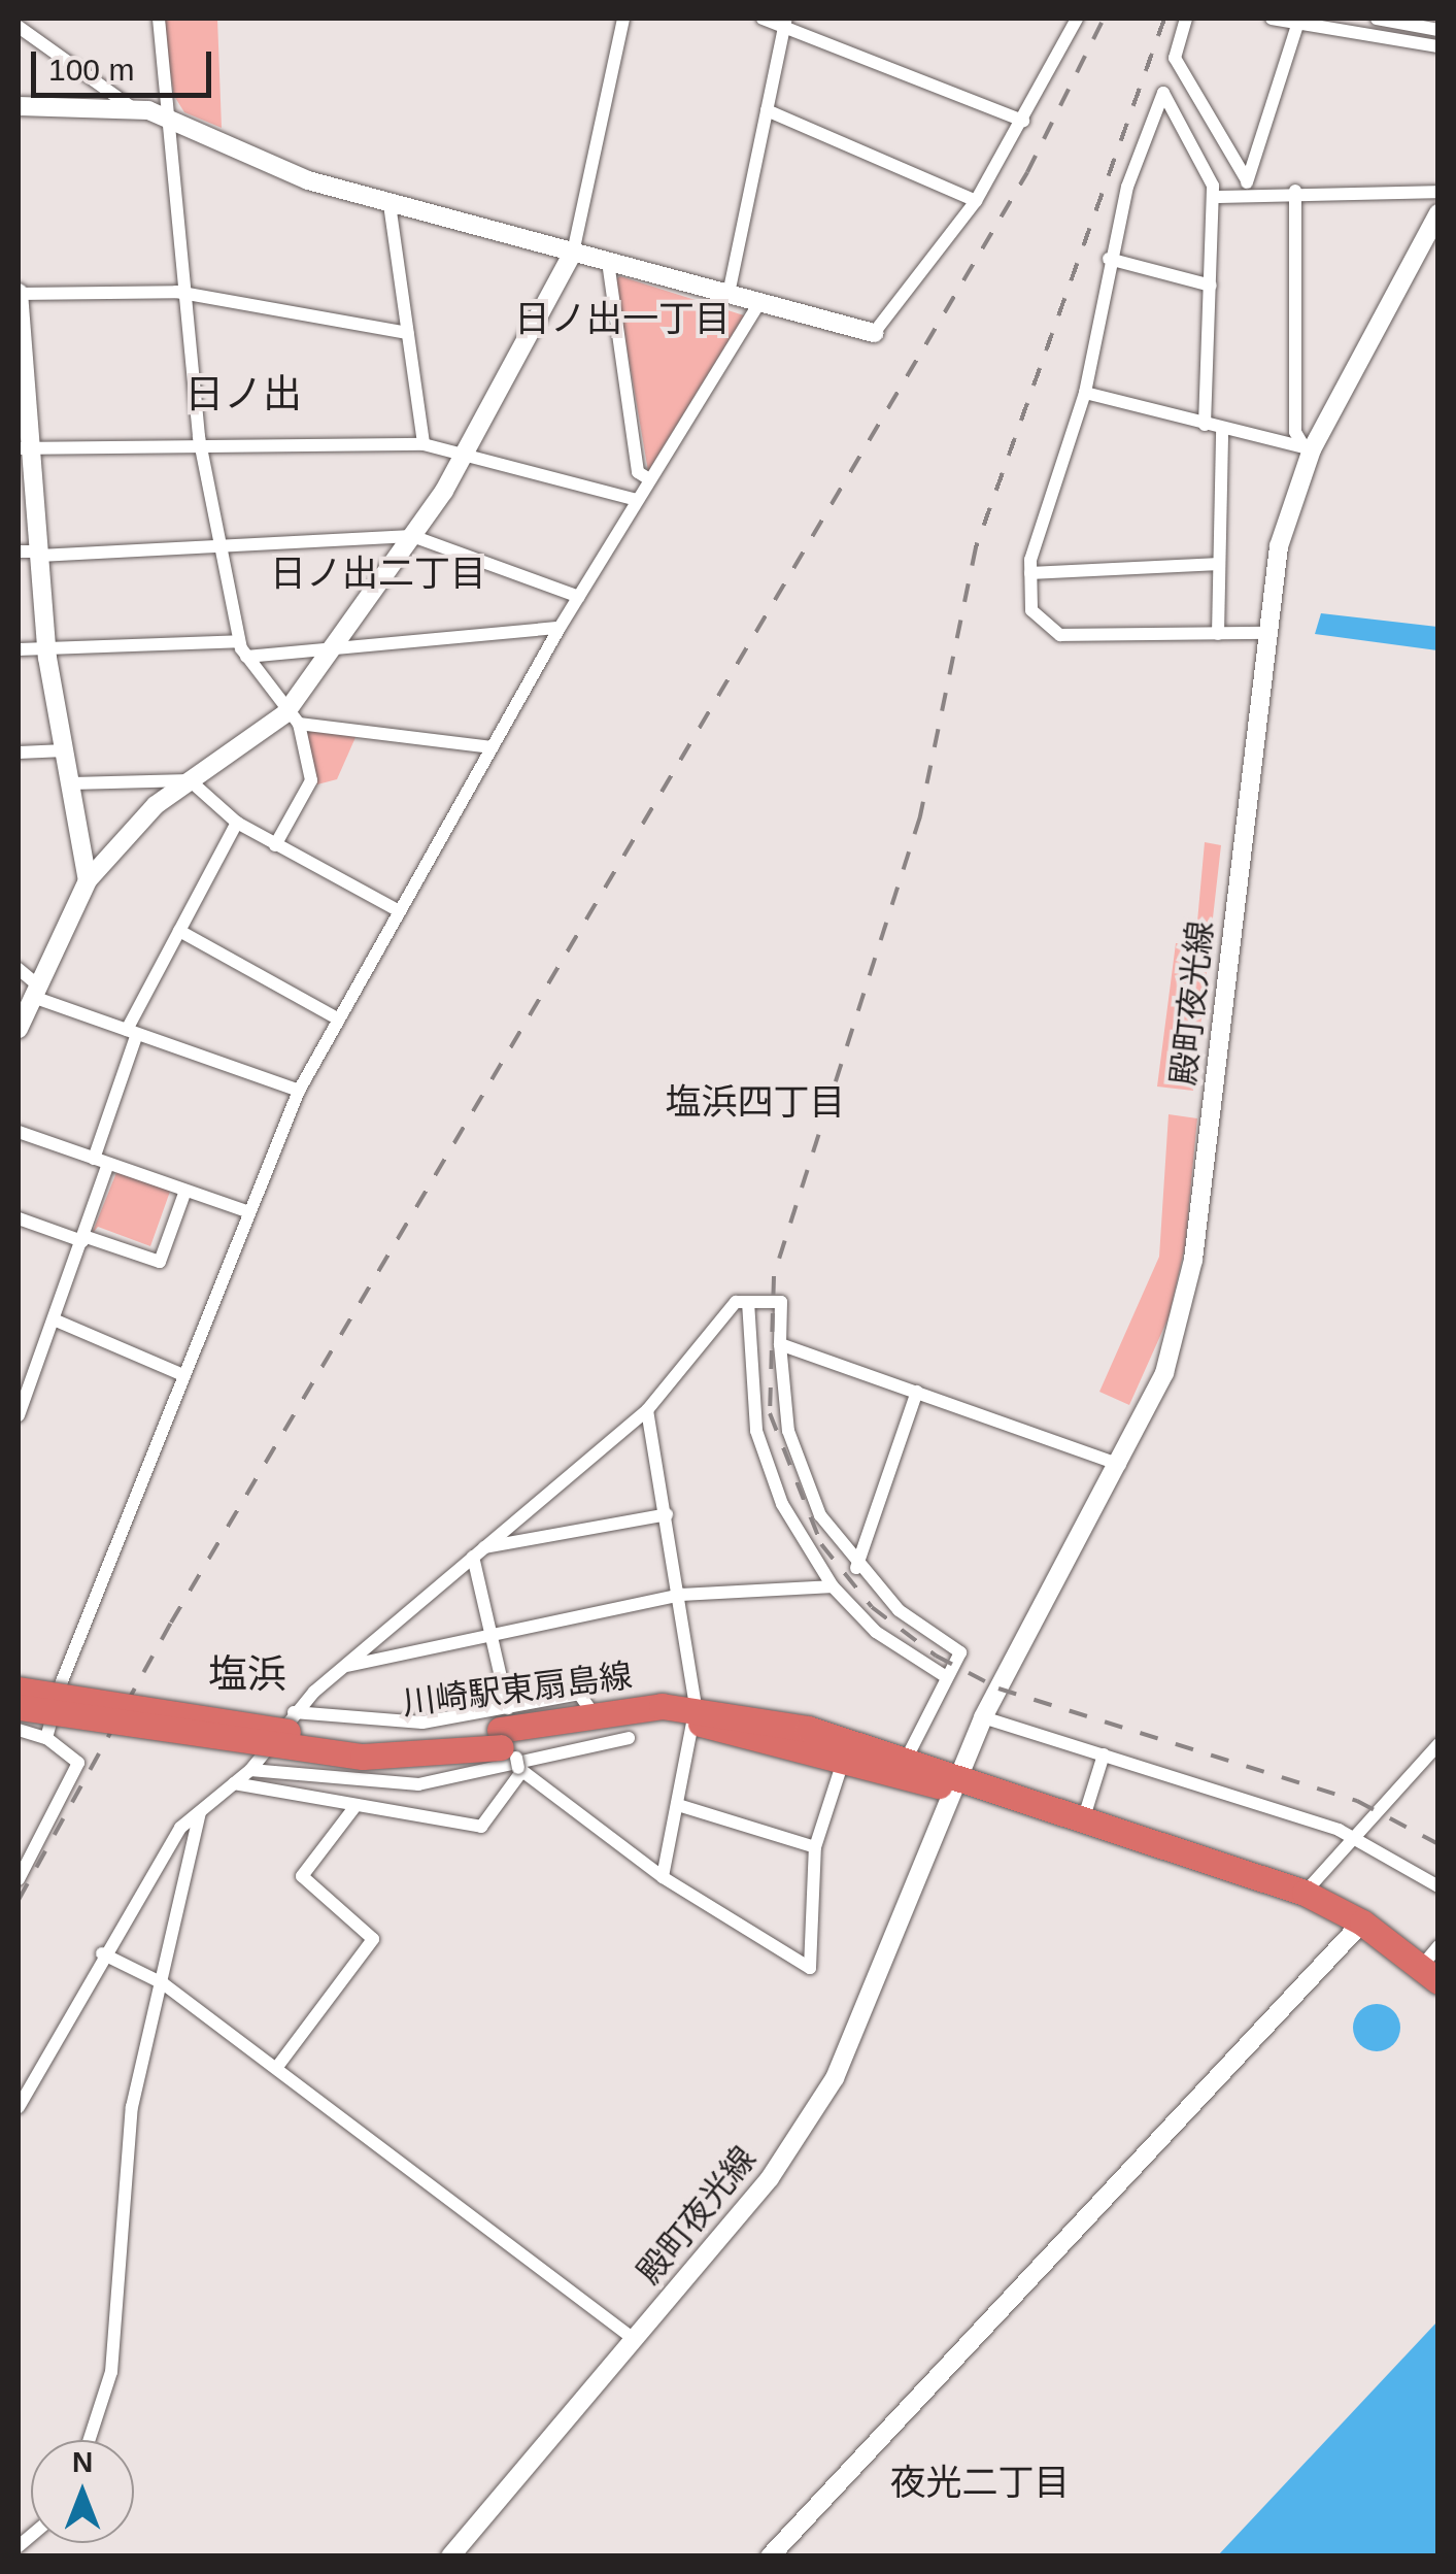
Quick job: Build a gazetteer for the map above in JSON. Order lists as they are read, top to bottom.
{
  "streets": {
    "highway": ["川崎駅東扇島線"],
    "street": ["殿町夜光線"]
  },
  "crossings": [
    ["殿町夜光線", "川崎駅東扇島線"]
  ],
  "districts": [
    "日ノ出一丁目",
    "日ノ出",
    "日ノ出二丁目",
    "塩浜四丁目",
    "塩浜",
    "夜光二丁目"
  ],
  "scale_bar": "100 m",
  "north": "top"
}
